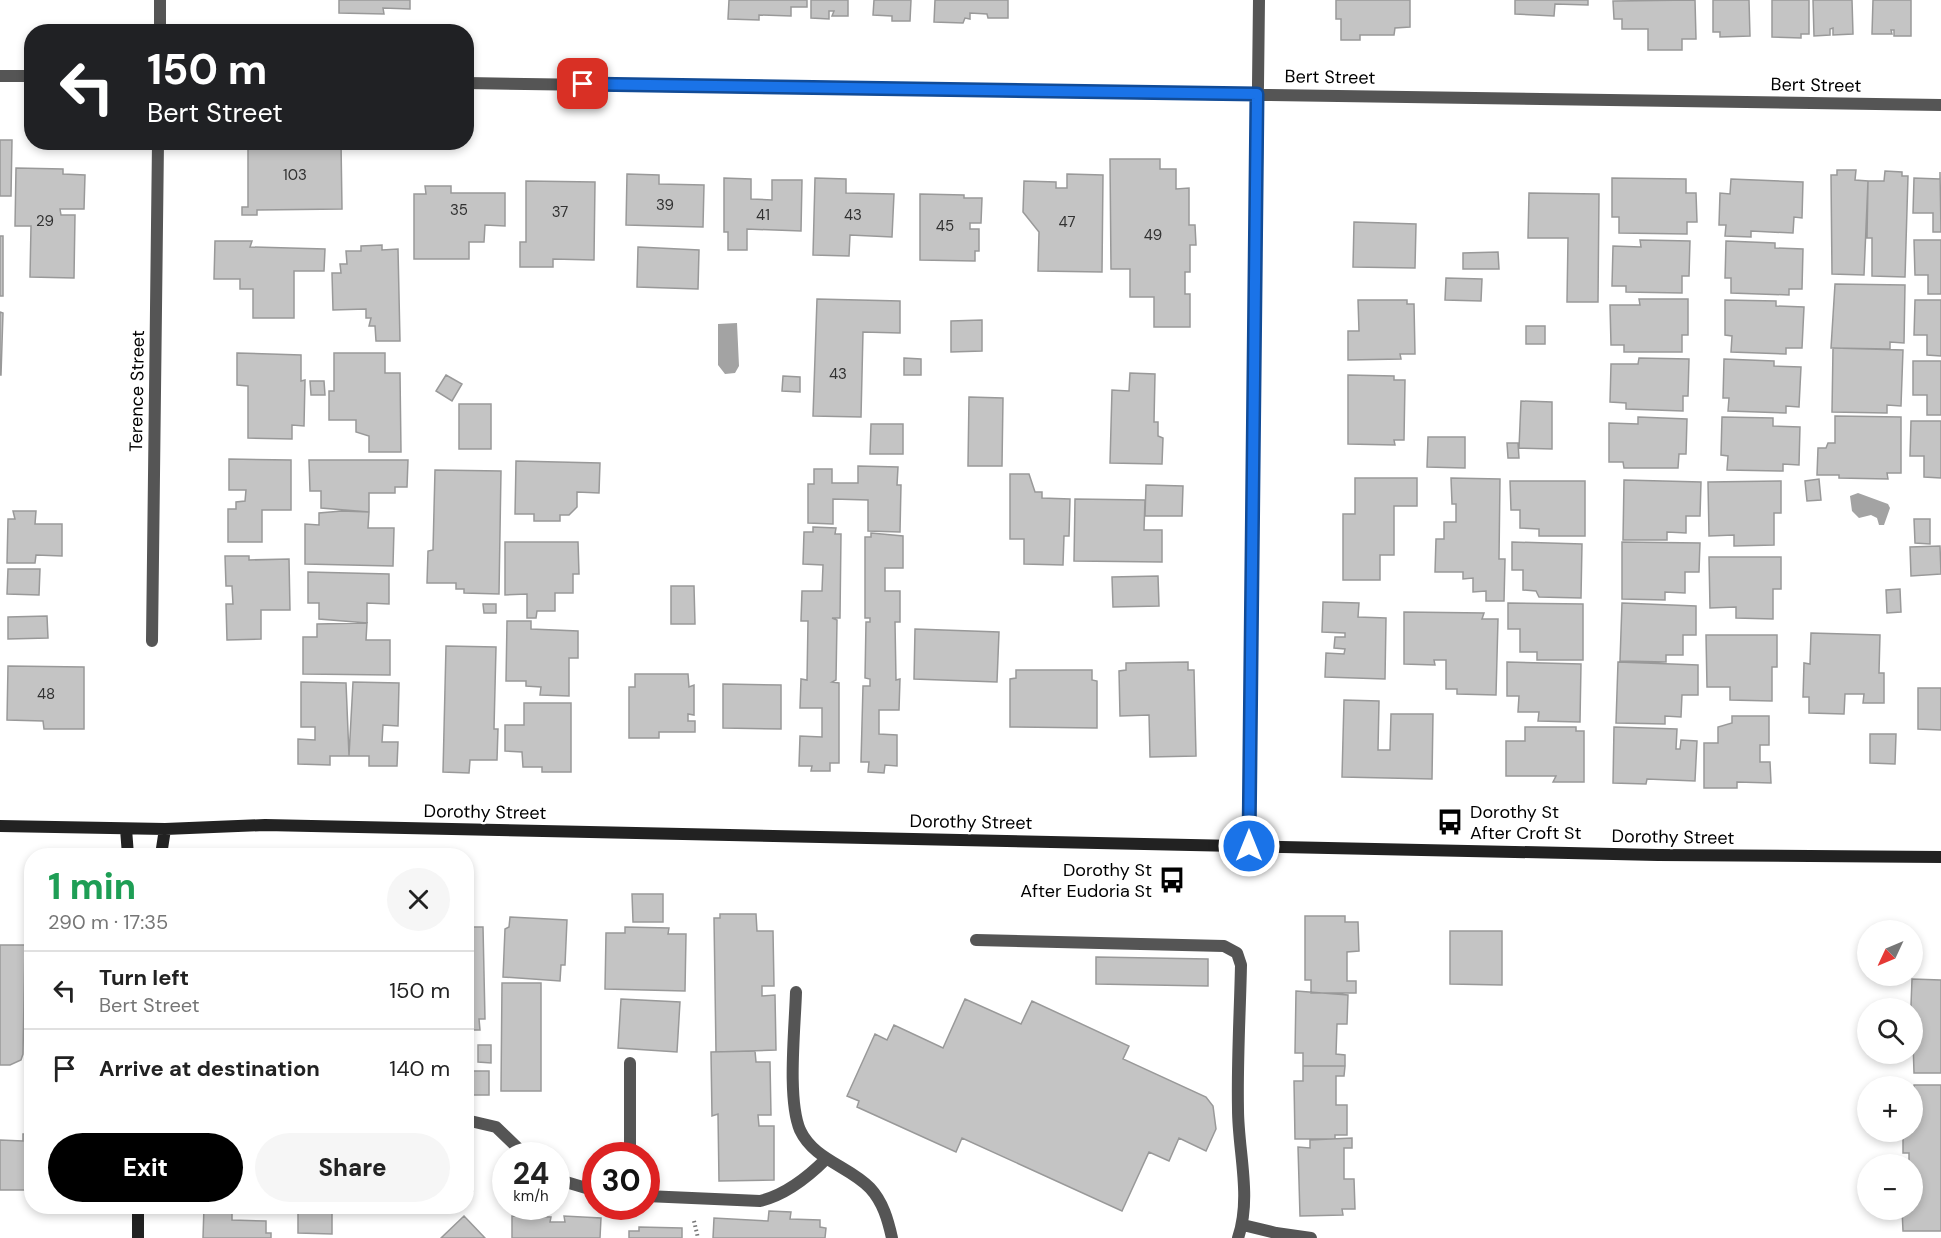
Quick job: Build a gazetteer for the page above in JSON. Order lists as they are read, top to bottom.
{
  "streets": {
    "main road": ["Dorothy Street"],
    "street": ["Bert Street", "Terence Street"]
  },
  "places": {
    "bus stop": ["Dorothy St After Croft St", "Dorothy St After Eudoria St"]
  },
  "house_numbers": [
    "103",
    "39",
    "35",
    "37",
    "41",
    "43",
    "29",
    "47",
    "45",
    "49",
    "43",
    "48"
  ],
  "north": "bottom left",
  "page": {
    "turn": ["150 m", "Bert Street"],
    "heading": ["1 min", "290 m · 17:35"],
    "map_buttons": ["+", "−"],
    "list": [
      {
        "name": "Turn left",
        "note": "Bert Street",
        "value": "150 m"
      },
      {
        "name": "Arrive at destination",
        "value": "140 m"
      }
    ],
    "buttons": ["Exit", "Share"],
    "speed": "24 km/h",
    "limit": "30"
  }
}
